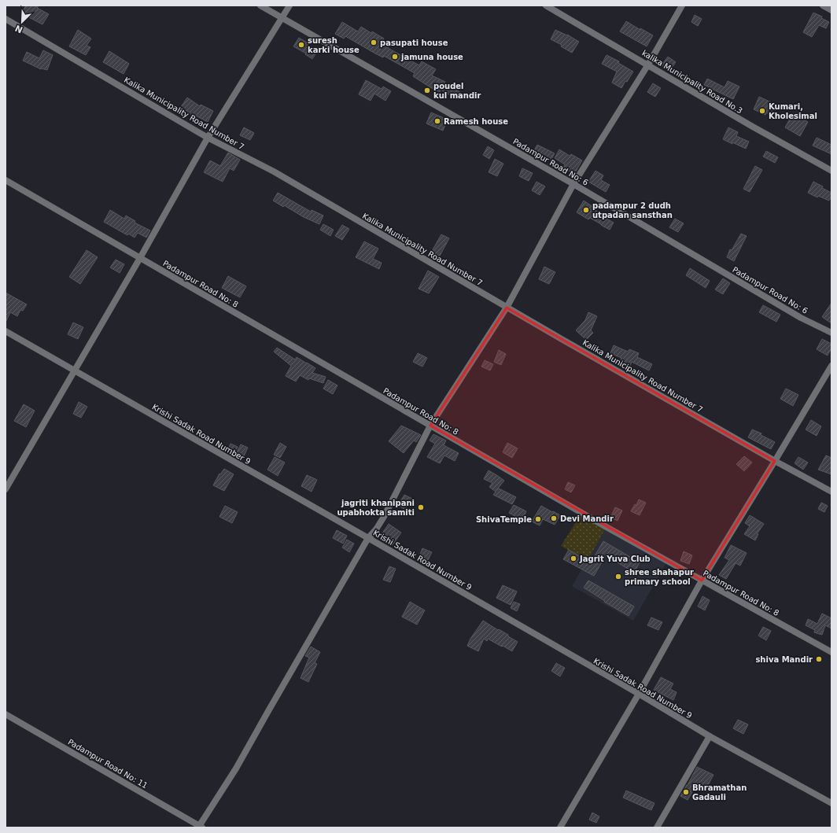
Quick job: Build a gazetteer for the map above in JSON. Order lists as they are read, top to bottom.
{
  "streets": {
    "street": [
      "kalika Municipality Road No.3",
      "Kalika Municipality Road Number 7",
      "Padampur Road No: 6",
      "Padampur Road No: 8",
      "Krishi Sadak Road Number 9",
      "Padampur Road No: 11"
    ]
  },
  "places": [
    "pasupati house",
    "suresh karki house",
    "jamuna house",
    "poudel kul mandir",
    "Kumari, Kholesimal",
    "Ramesh house",
    "padampur 2 dudh utpadan sansthan",
    "jagriti khanipani upabhokta samiti",
    "Devi Mandir",
    "ShivaTemple",
    "Jagrit Yuva Club",
    "shree shahapur primary school",
    "shiva Mandir",
    "Bhramathan Gadauli"
  ],
  "north": "bottom left"
}
